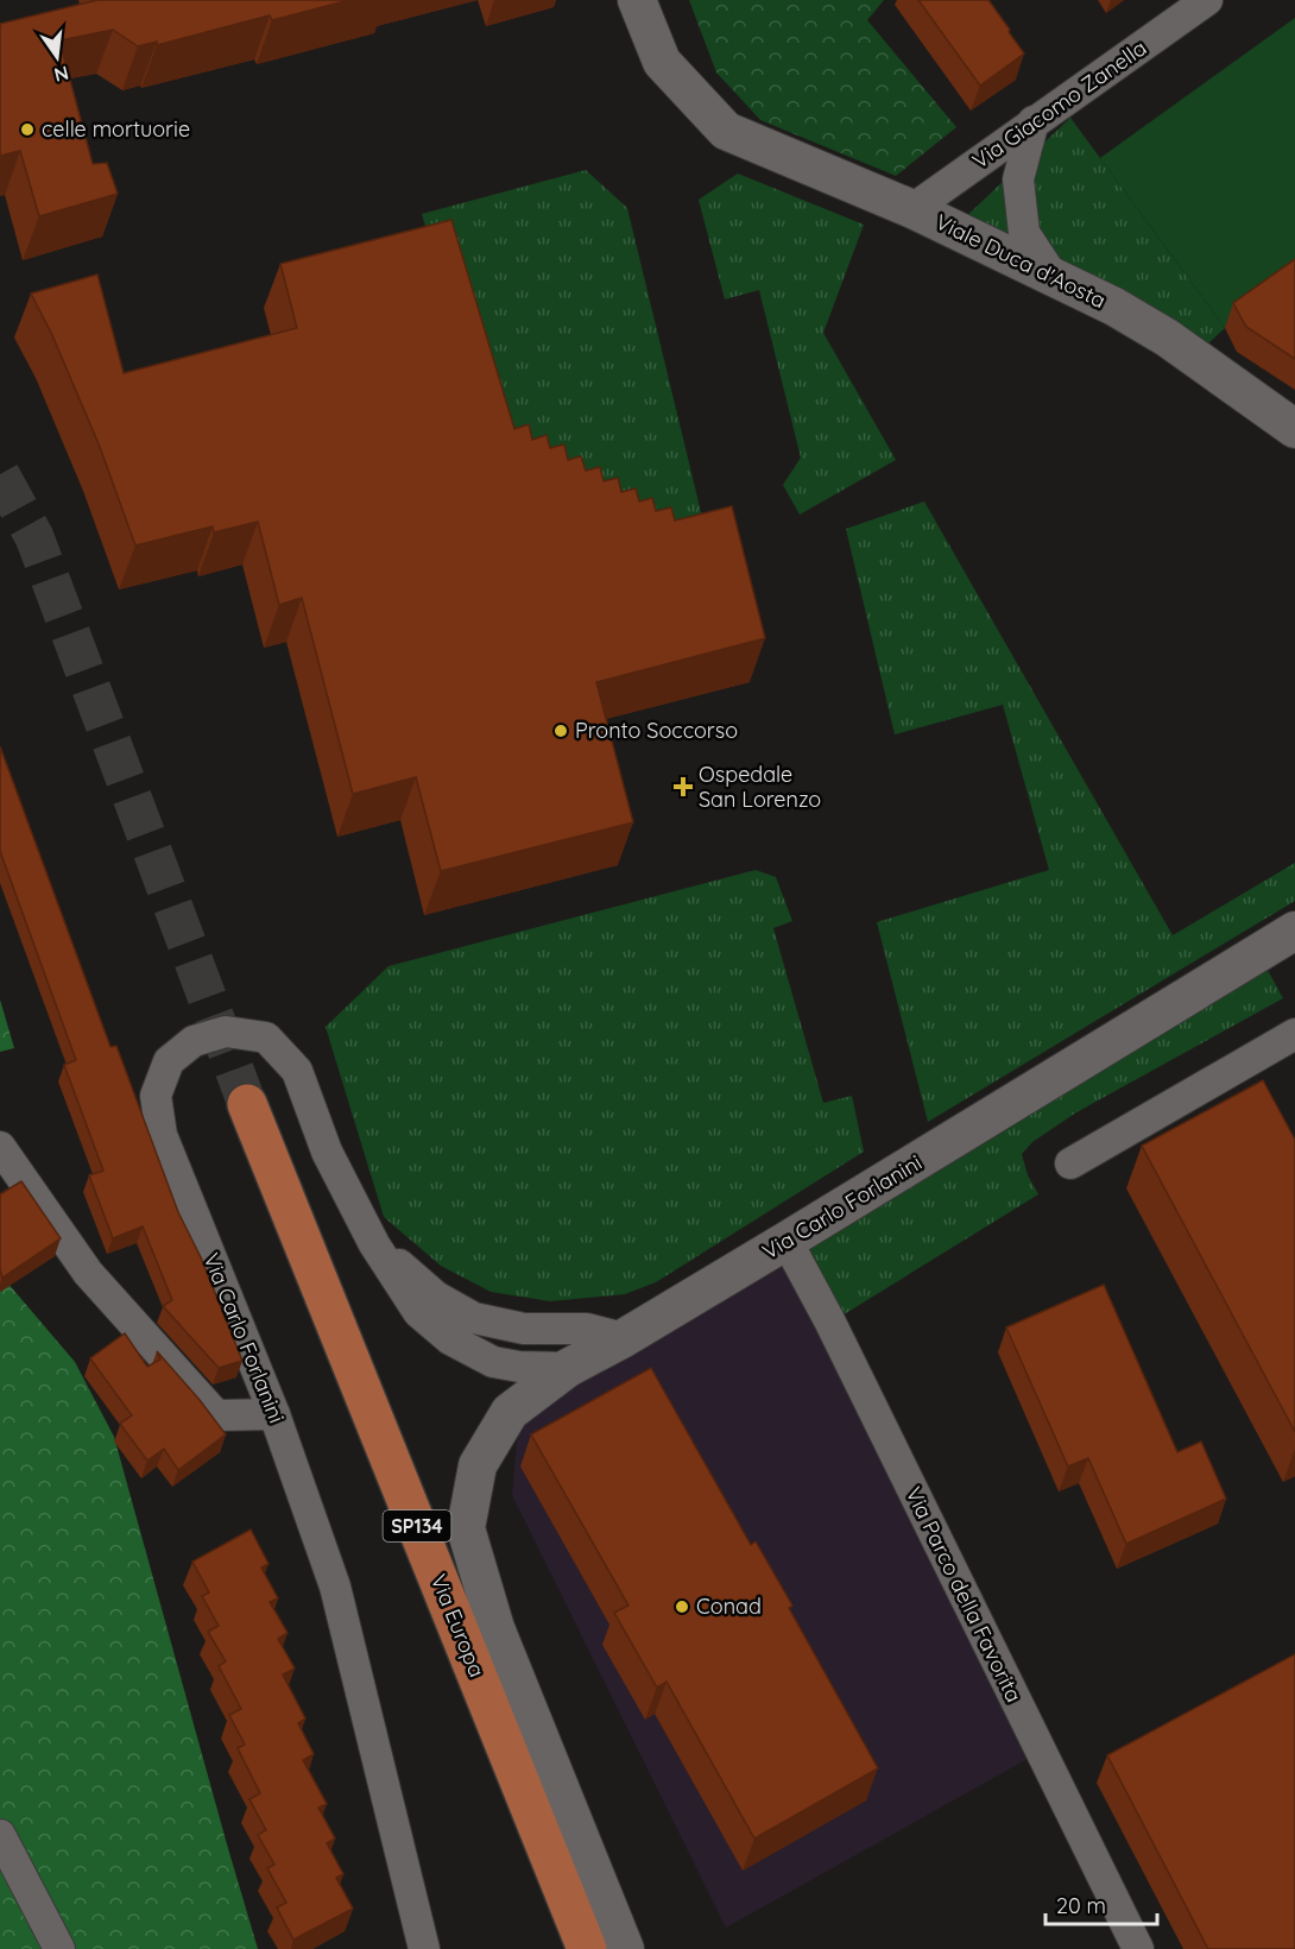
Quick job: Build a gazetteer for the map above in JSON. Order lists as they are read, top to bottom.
{
  "streets": {
    "main road": ["SP134", "Via Europa"],
    "street": [
      "Via Giacomo Zanella",
      "Viale Duca d'Aosta",
      "Via Carlo Forlanini",
      "Via Parco della Favorita"
    ]
  },
  "crossings": [
    ["Via Giacomo Zanella", "Viale Duca d'Aosta"],
    ["Via Carlo Forlanini", "Via Parco della Favorita"]
  ],
  "places": {
    "other": ["celle mortuorie", "Pronto Soccorso", "Conad"],
    "health": ["Ospedale San Lorenzo"]
  },
  "scale_bar": "20 m",
  "north": "bottom"
}
